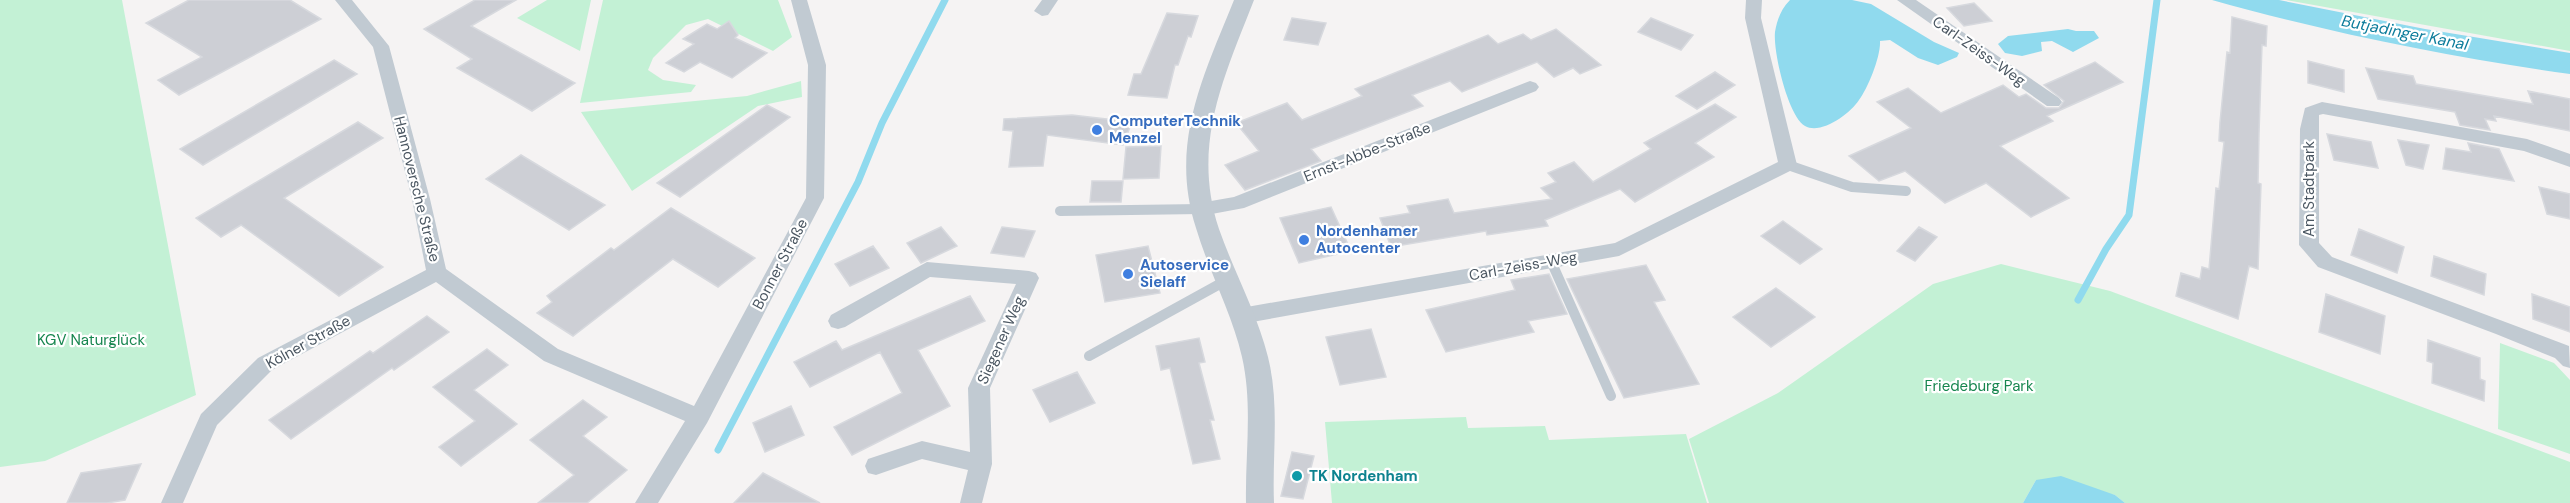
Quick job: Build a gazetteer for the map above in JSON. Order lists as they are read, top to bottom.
{
  "streets": {
    "street": [
      "Carl-Zeiss-Weg",
      "Ernst-Abbe-Straße",
      "Hannoversche Straße",
      "Am Stadtpark",
      "Bonner Straße",
      "Siegener Weg",
      "Kölner Straße"
    ]
  },
  "crossings": [
    ["Hannoversche Straße", "Bonner Straße"],
    ["Hannoversche Straße", "Kölner Straße"]
  ],
  "water": ["Butjadinger Kanal"],
  "parks": ["KGV Naturglück", "Friedeburg Park"],
  "places": [
    "ComputerTechnik Menzel",
    "Nordenhamer Autocenter",
    "Autoservice Sielaff",
    "TK Nordenham"
  ]
}
